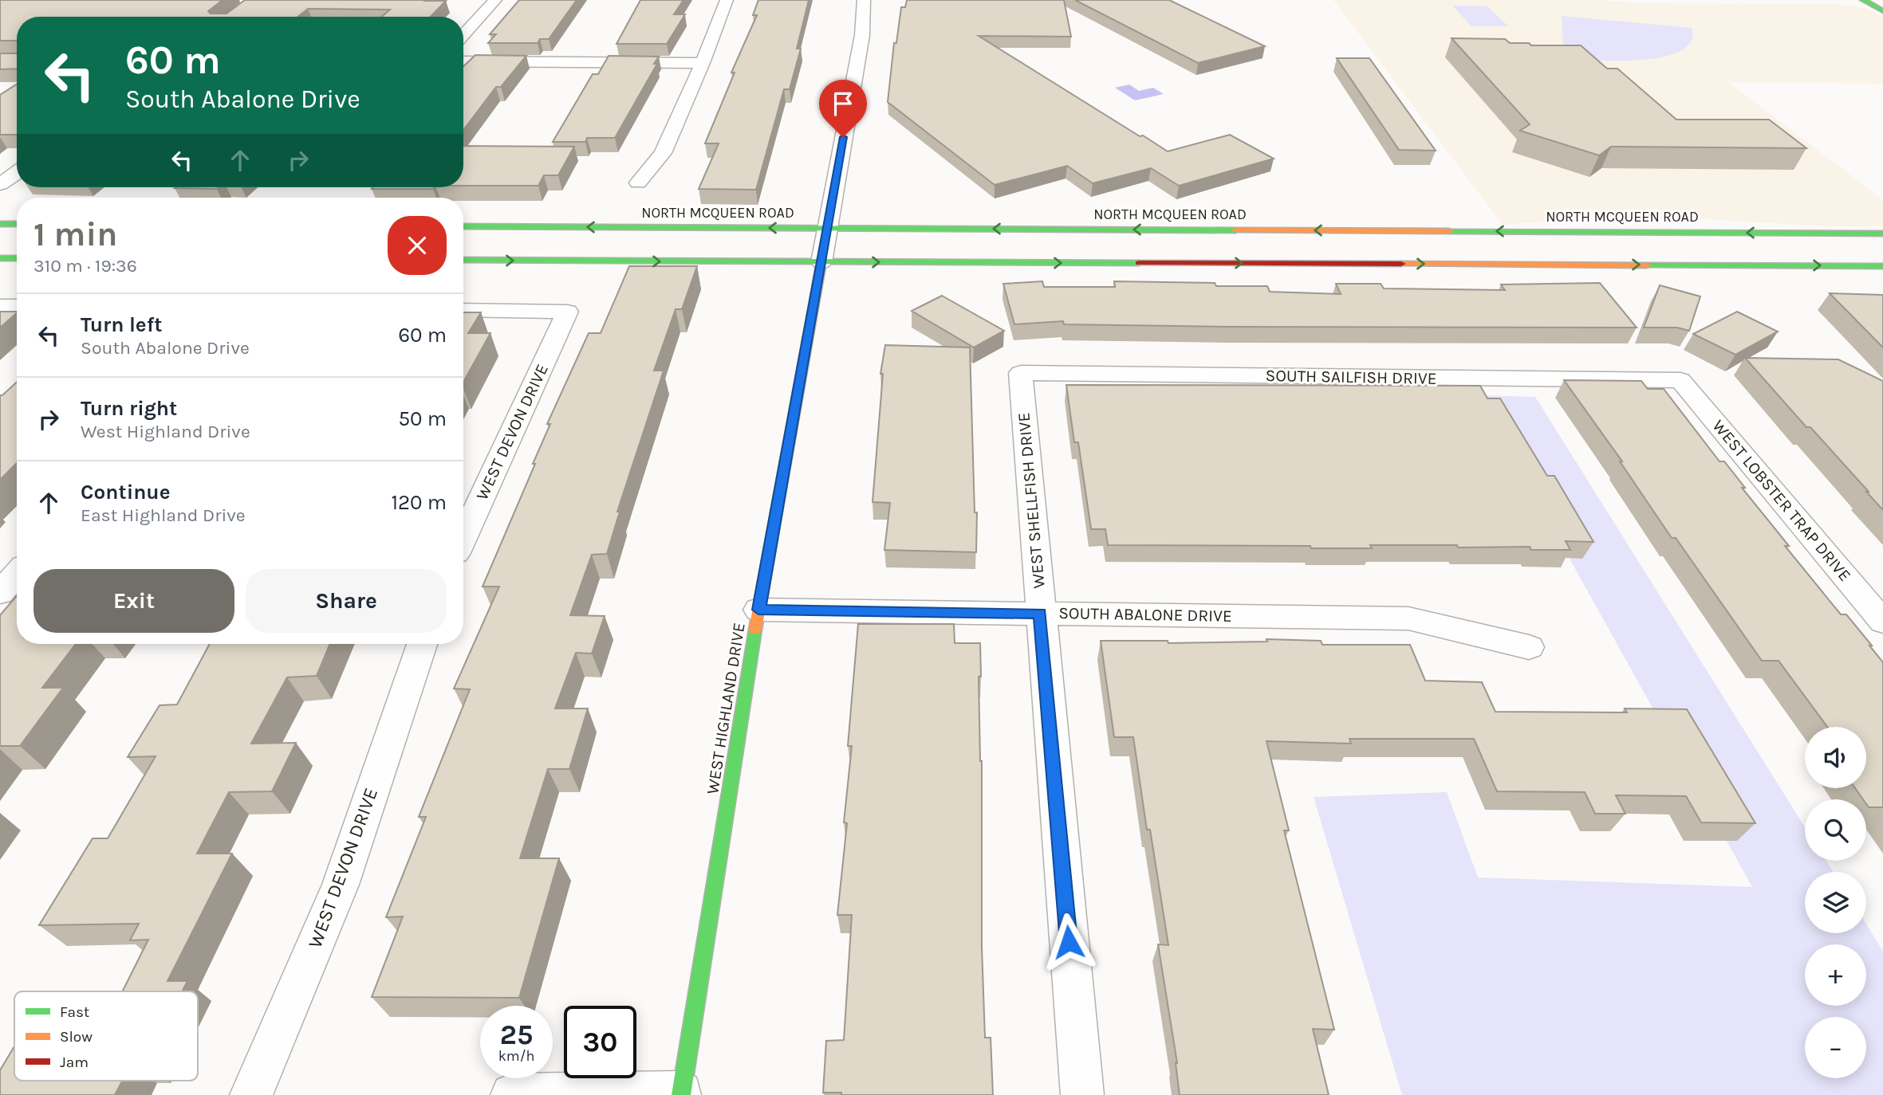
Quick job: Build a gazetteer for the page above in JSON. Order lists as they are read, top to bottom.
{
  "streets": {
    "main road": ["NORTH MCQUEEN ROAD", "WEST HIGHLAND DRIVE"],
    "street": [
      "SOUTH SAILFISH DRIVE",
      "WEST DEVON DRIVE",
      "WEST SHELLFISH DRIVE",
      "WEST LOBSTER TRAP DRIVE",
      "SOUTH ABALONE DRIVE"
    ]
  },
  "crossings": [
    ["SOUTH SAILFISH DRIVE", "WEST SHELLFISH DRIVE"],
    ["SOUTH SAILFISH DRIVE", "WEST LOBSTER TRAP DRIVE"],
    ["WEST SHELLFISH DRIVE", "SOUTH ABALONE DRIVE"],
    ["SOUTH ABALONE DRIVE", "WEST HIGHLAND DRIVE"]
  ],
  "legend": ["Fast", "Slow", "Jam"],
  "page": {
    "turn": ["60 m", "South Abalone Drive"],
    "heading": ["1 min", "310 m · 19:36"],
    "list": [
      {
        "name": "Turn left",
        "note": "South Abalone Drive",
        "value": "60 m"
      },
      {
        "name": "Turn right",
        "note": "West Highland Drive",
        "value": "50 m"
      },
      {
        "name": "Continue",
        "note": "East Highland Drive",
        "value": "120 m"
      }
    ],
    "buttons": ["Exit", "Share"],
    "map_buttons": ["+", "−"],
    "speed": "25 km/h",
    "limit": "30"
  }
}
